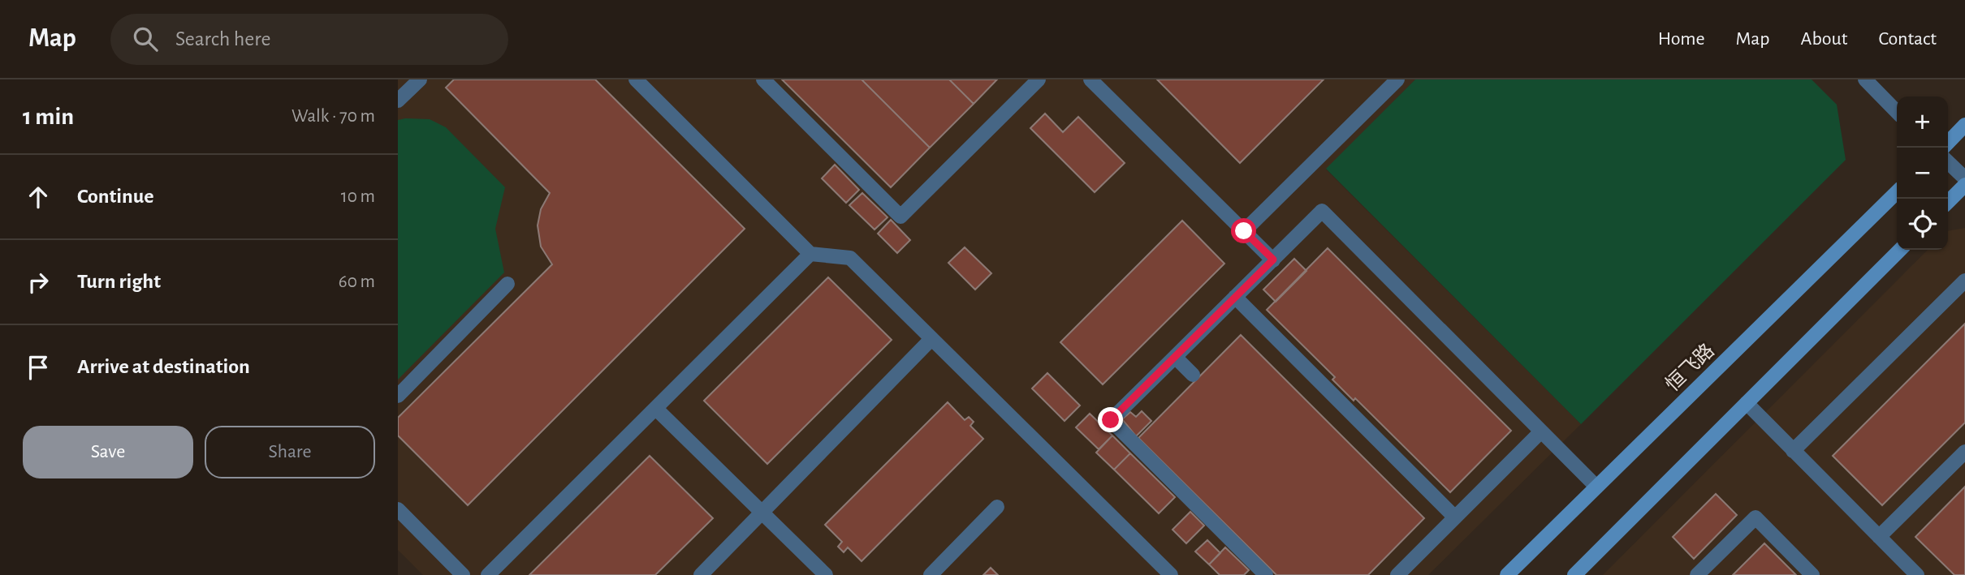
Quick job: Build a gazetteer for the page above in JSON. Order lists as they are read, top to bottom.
{
  "streets": {
    "main road": ["恒飞路"]
  },
  "page": {
    "header": "Map",
    "search": "Search here",
    "nav": [
      "Home",
      "Map",
      "About",
      "Contact"
    ],
    "heading": ["1 min", "Walk · 70 m"],
    "map_buttons": ["+", "−"],
    "list": [
      ["Continue", "10 m"],
      ["Turn right", "60 m"],
      "Arrive at destination"
    ],
    "buttons": ["Save", "Share"]
  }
}
